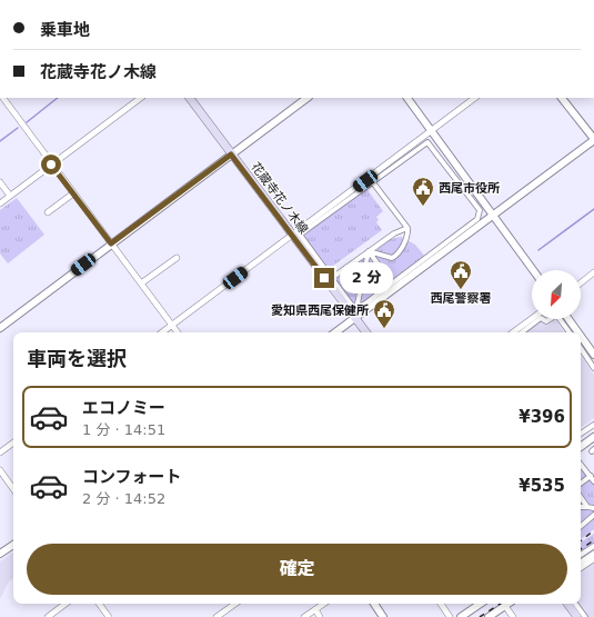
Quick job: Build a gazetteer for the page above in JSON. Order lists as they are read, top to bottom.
{
  "streets": {
    "main road": ["花蔵寺花ノ木線"]
  },
  "places": {
    "public building": ["西尾市役所", "西尾警察署", "愛知県西尾保健所"]
  },
  "north": "bottom left",
  "page": {
    "banner": ["乗車地", "花蔵寺花ノ木線"],
    "bubble": "2 分",
    "heading": "車両を選択",
    "list": [
      {
        "name": "エコノミー",
        "note": "1 分 · 14:51",
        "value": "¥396"
      },
      {
        "name": "コンフォート",
        "note": "2 分 · 14:52",
        "value": "¥535"
      }
    ],
    "buttons": "確定"
  }
}
